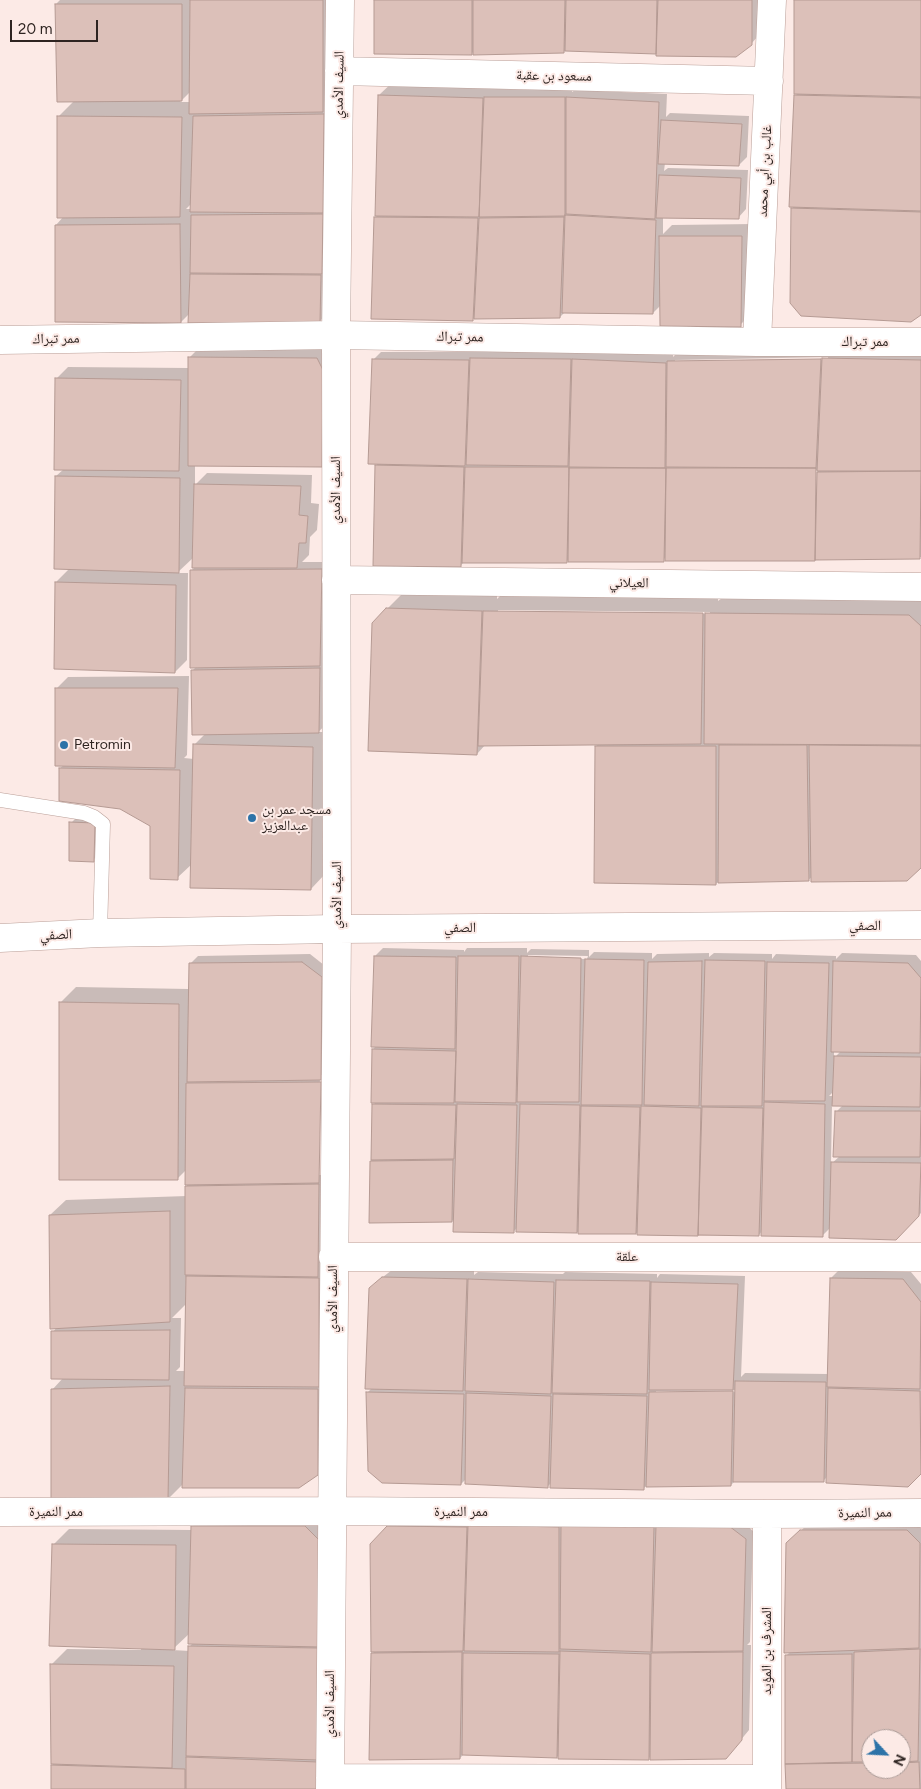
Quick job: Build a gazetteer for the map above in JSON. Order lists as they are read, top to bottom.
{
  "streets": {
    "street": [
      "مسعود بن عقبة",
      "السيف الأمدي",
      "غالب بن أبي محمد",
      "ممر تبراك",
      "العيلاني",
      "الصفي",
      "علقة",
      "ممر النميرة",
      "المشرف بن المؤيد"
    ]
  },
  "crossings": [
    ["مسعود بن عقبة", "السيف الأمدي"],
    ["مسعود بن عقبة", "غالب بن أبي محمد"],
    ["السيف الأمدي", "ممر تبراك"],
    ["السيف الأمدي", "العيلاني"],
    ["السيف الأمدي", "الصفي"],
    ["السيف الأمدي", "علقة"],
    ["السيف الأمدي", "ممر النميرة"],
    ["غالب بن أبي محمد", "ممر تبراك"],
    ["ممر النميرة", "المشرف بن المؤيد"]
  ],
  "places": ["Petromin", "مسجد عمر بن عبدالعزيز"],
  "scale_bar": "20 m",
  "north": "bottom right"
}
